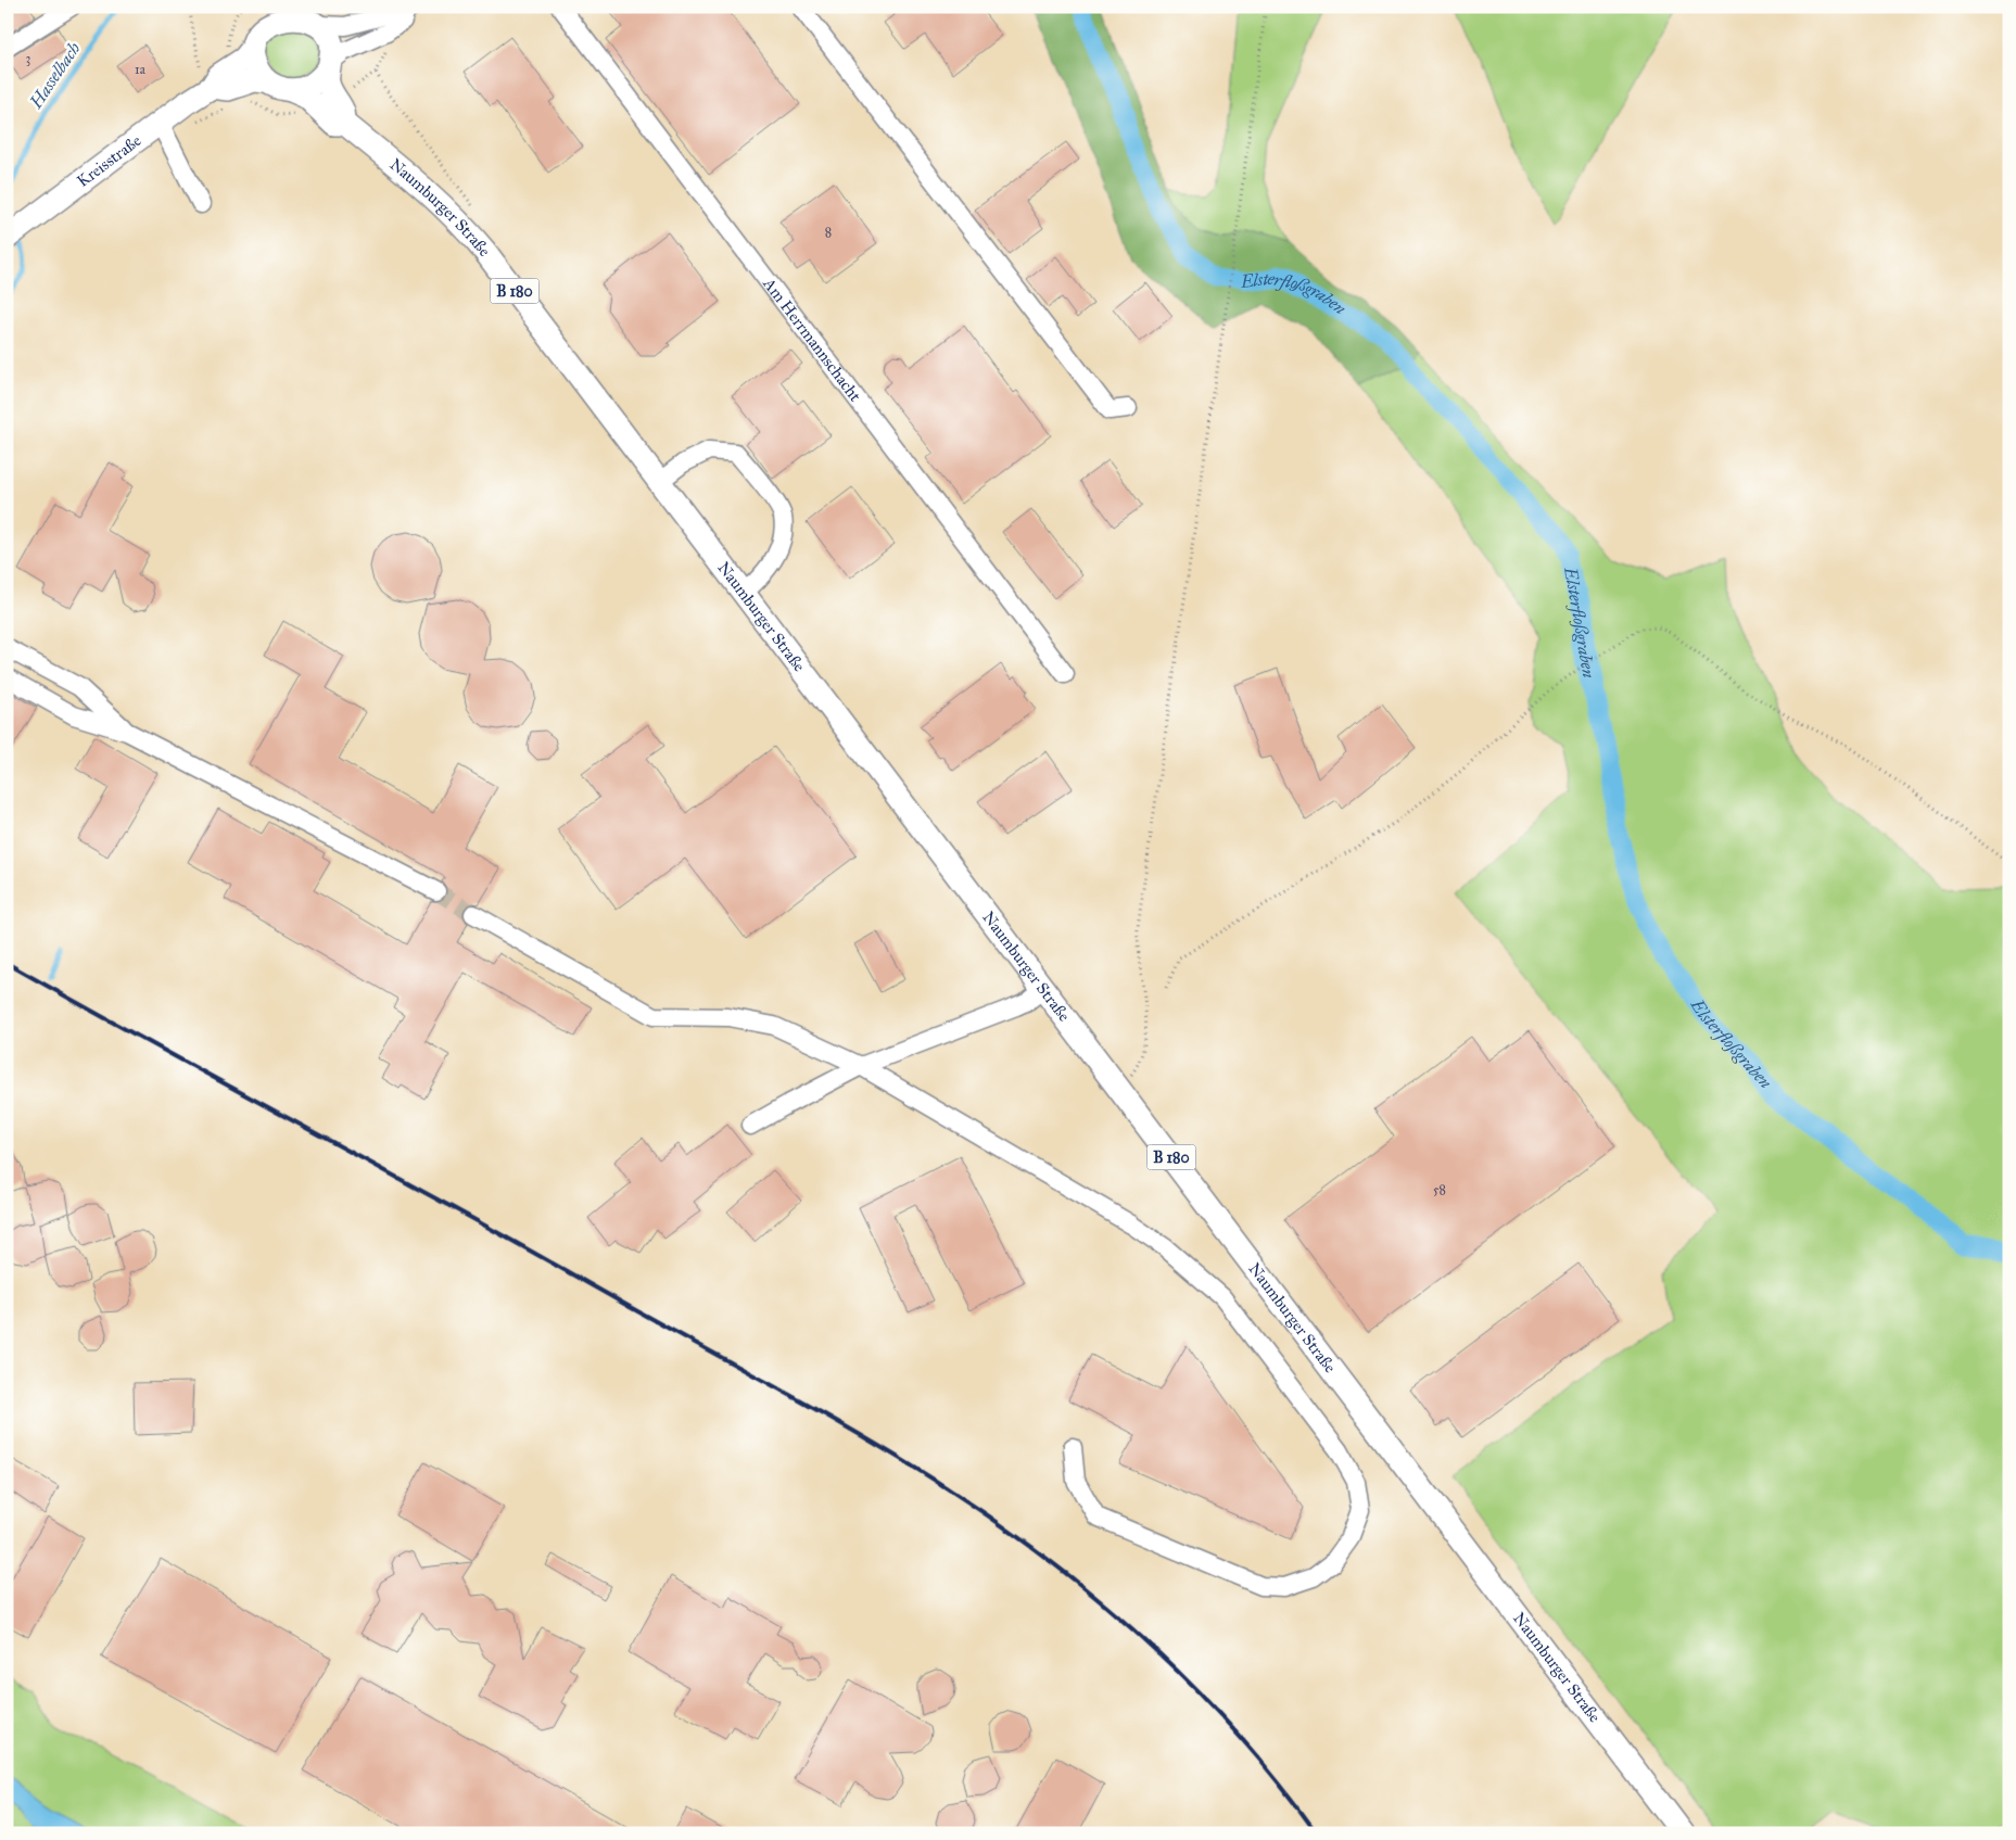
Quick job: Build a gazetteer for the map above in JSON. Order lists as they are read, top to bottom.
{
  "streets": {
    "main road": ["Kreisstraße", "Naumburger Straße", "B 180"],
    "street": ["Am Herrmannschacht"]
  },
  "crossings": [
    ["Kreisstraße", "Naumburger Straße"]
  ],
  "water": ["Hasselbach", "Elsterfloßgraben"],
  "house_numbers": [
    "3",
    "1a",
    "8",
    "58"
  ]
}
